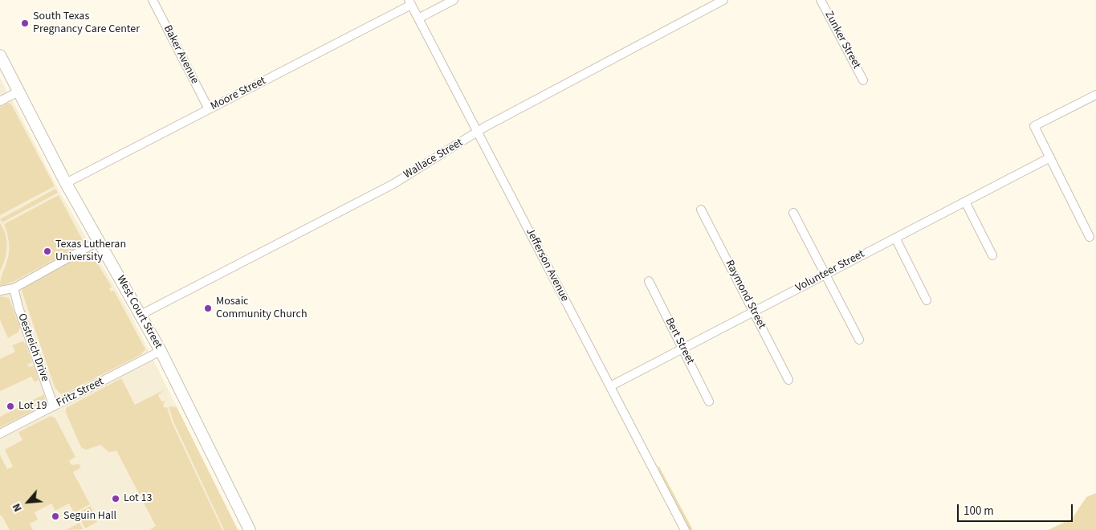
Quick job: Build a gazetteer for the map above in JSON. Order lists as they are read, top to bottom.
{
  "streets": {
    "main road": ["West Court Street"],
    "street": [
      "Zunker Street",
      "Baker Avenue",
      "Moore Street",
      "Wallace Street",
      "Jefferson Avenue",
      "Volunteer Street",
      "Raymond Street",
      "Bert Street",
      "Oestreich Drive",
      "Fritz Street"
    ]
  },
  "crossings": [
    ["Baker Avenue", "Moore Street"],
    ["Moore Street", "Jefferson Avenue"],
    ["Moore Street", "West Court Street"],
    ["Wallace Street", "Jefferson Avenue"],
    ["Wallace Street", "West Court Street"],
    ["Jefferson Avenue", "Volunteer Street"],
    ["Volunteer Street", "Raymond Street"],
    ["Volunteer Street", "Bert Street"],
    ["West Court Street", "Fritz Street"],
    ["Oestreich Drive", "Fritz Street"]
  ],
  "places": [
    "South Texas Pregnancy Care Center",
    "Texas Lutheran University",
    "Mosaic Community Church",
    "Lot 19",
    "Lot 13",
    "Seguin Hall"
  ],
  "scale_bar": "100 m",
  "north": "bottom left"
}
